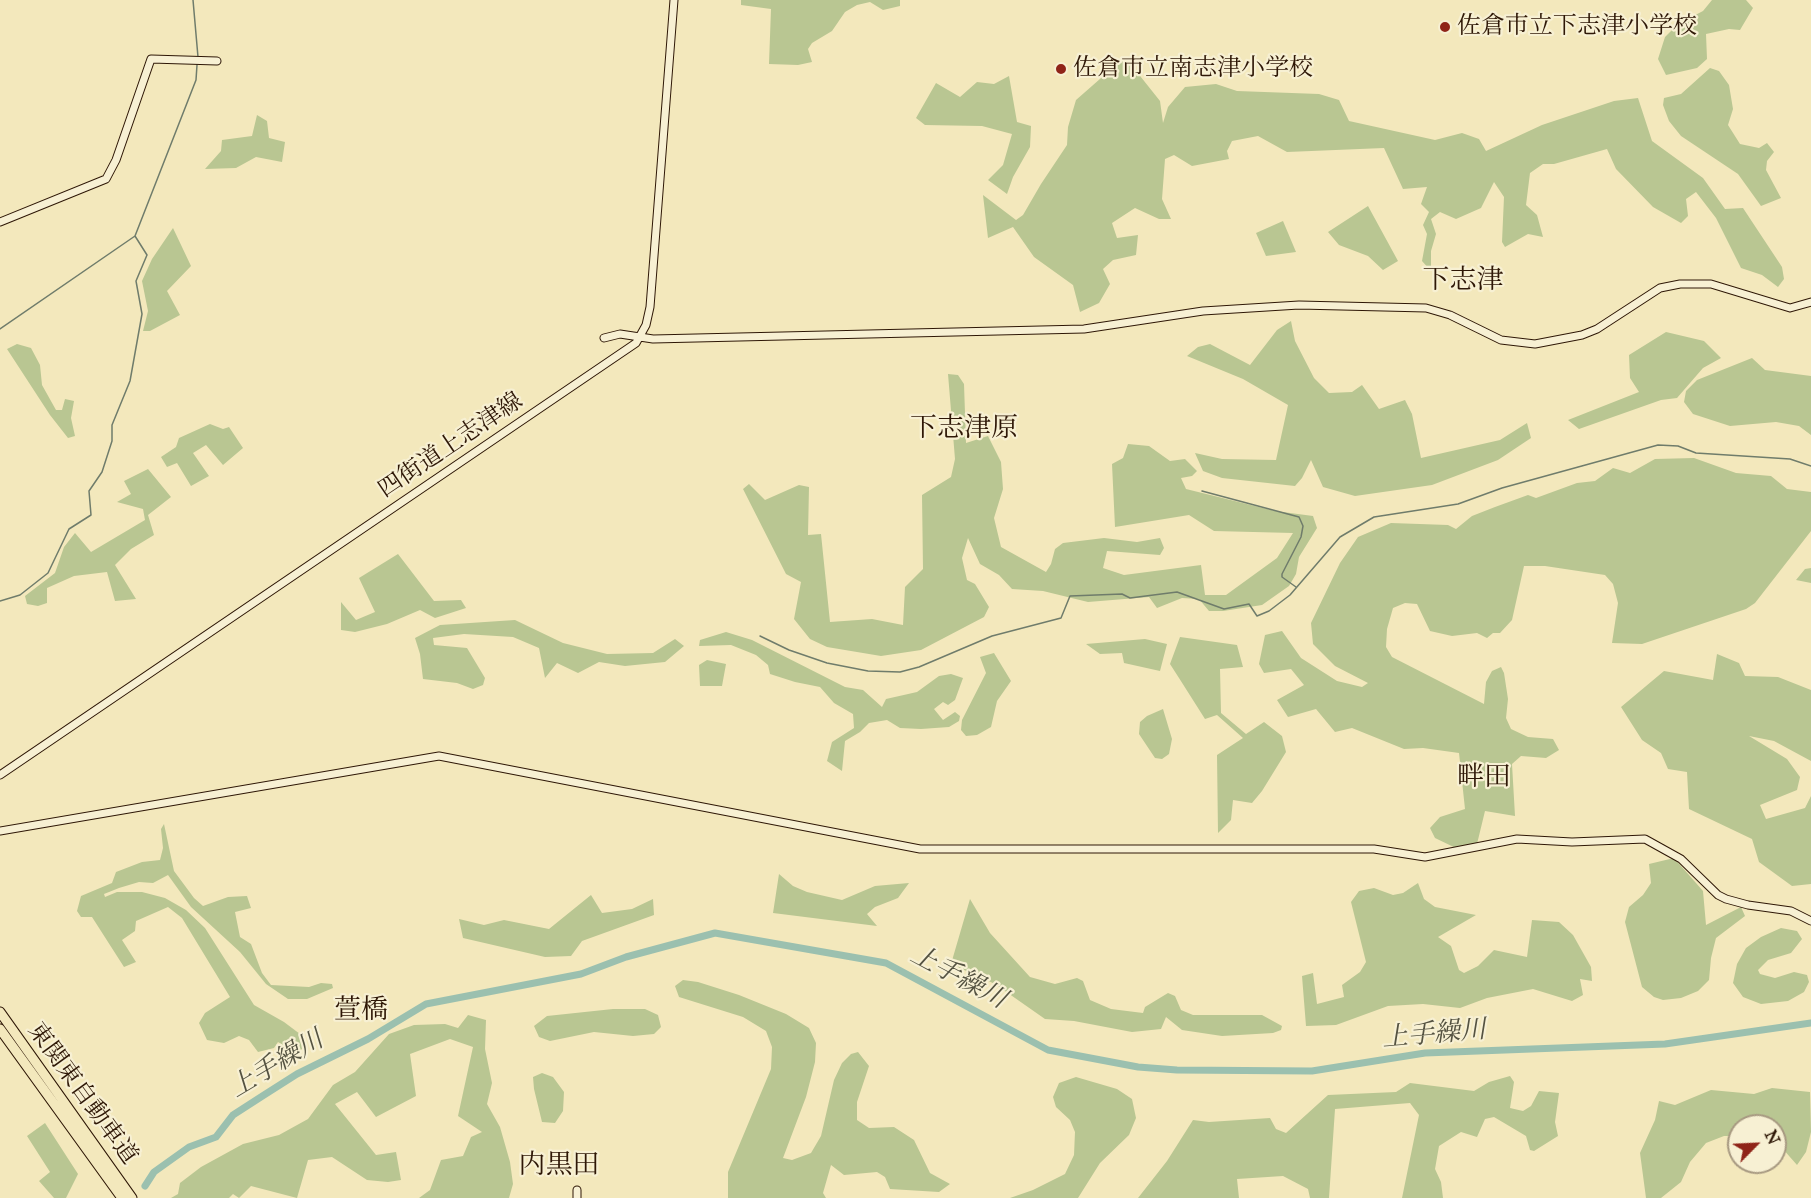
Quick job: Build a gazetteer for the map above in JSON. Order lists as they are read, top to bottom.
{
  "streets": {
    "highway": ["東関東自動車道"],
    "street": ["四街道上志津線"]
  },
  "districts": [
    "下志津",
    "下志津原",
    "畔田",
    "萱橋",
    "内黒田"
  ],
  "water": ["上手繰川"],
  "places": ["佐倉市立下志津小学校", "佐倉市立南志津小学校"],
  "north": "top right"
}
